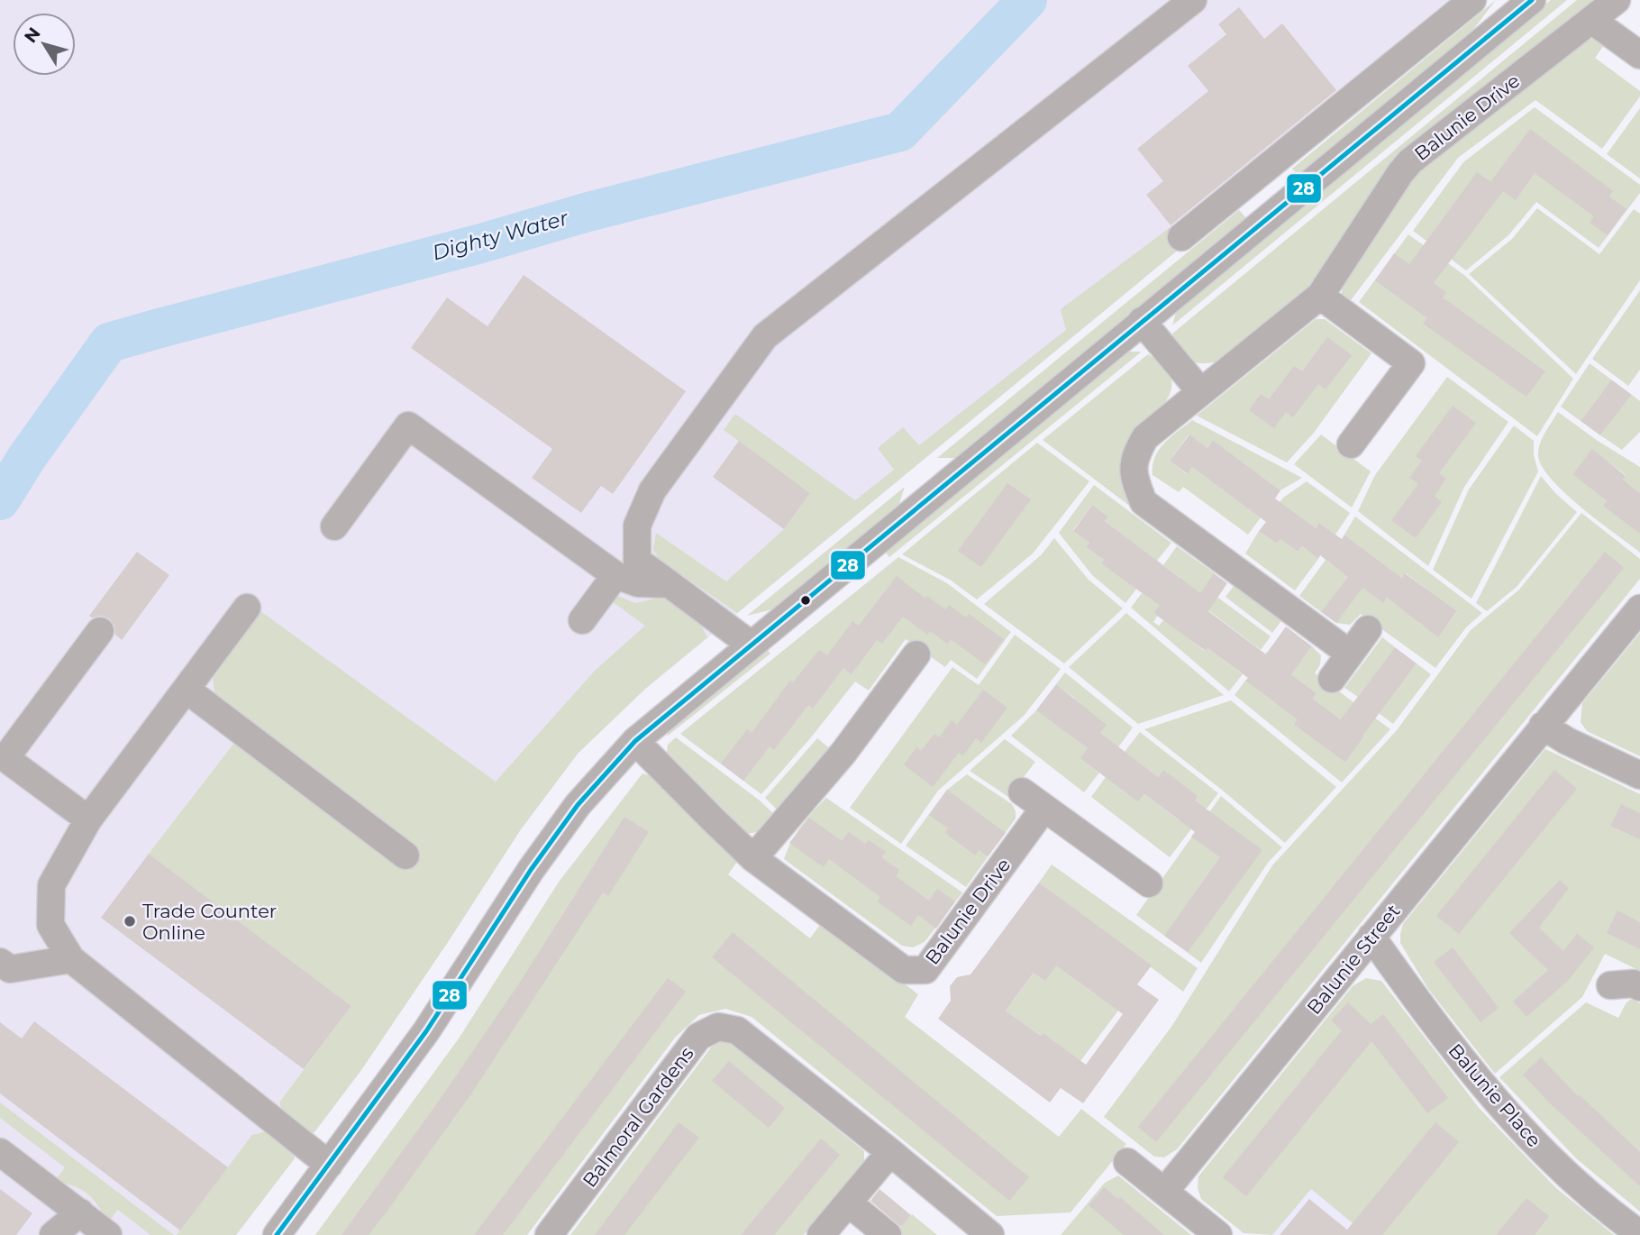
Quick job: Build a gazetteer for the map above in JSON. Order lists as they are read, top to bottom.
{
  "streets": {
    "street": [
      "Balunie Drive",
      "Balunie Street",
      "Balunie Place",
      "Balmoral Gardens"
    ]
  },
  "crossings": [
    ["Balunie Street", "Balunie Place"]
  ],
  "water": ["Dighty Water"],
  "places": ["Trade Counter Online"],
  "lines": ["transit line 28"],
  "north": "top left"
}
